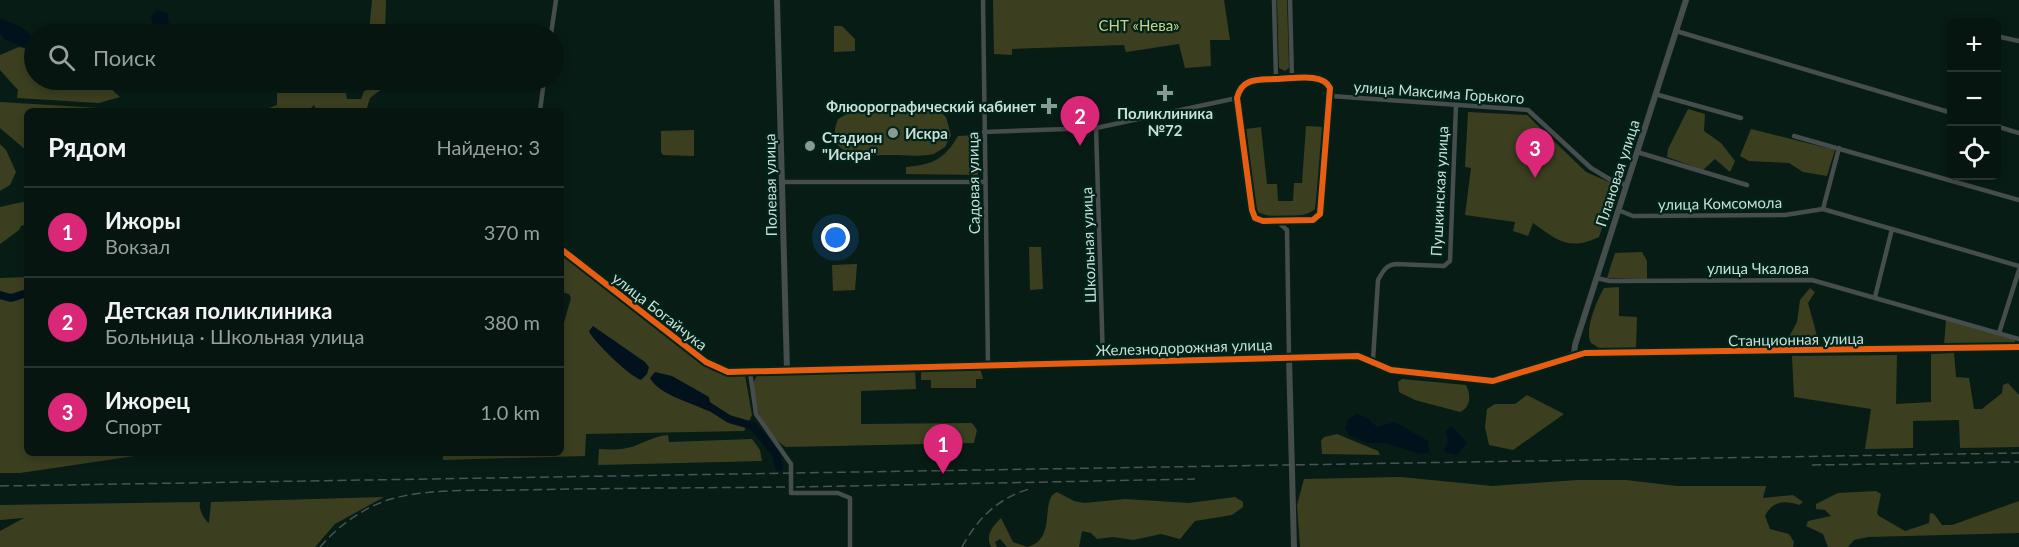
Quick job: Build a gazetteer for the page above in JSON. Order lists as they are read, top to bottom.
{
  "streets": {
    "street": [
      "улица Максима Горького",
      "Плановая улица",
      "Садовая улица",
      "Полевая улица",
      "Пушкинская улица",
      "улица Комсомола",
      "Школьная улица",
      "улица Чкалова",
      "улица Богайчука",
      "Станционная улица",
      "Железнодорожная улица"
    ]
  },
  "crossings": [
    ["улица Максима Горького", "Плановая улица"],
    ["улица Максима Горького", "Пушкинская улица"],
    ["Плановая улица", "улица Комсомола"],
    ["Плановая улица", "улица Чкалова"],
    ["Плановая улица", "Станционная улица"],
    ["Плановая улица", "Железнодорожная улица"],
    ["Садовая улица", "Железнодорожная улица"],
    ["Полевая улица", "улица Богайчука"],
    ["Полевая улица", "Железнодорожная улица"],
    ["Пушкинская улица", "Железнодорожная улица"],
    ["Школьная улица", "Железнодорожная улица"],
    ["улица Богайчука", "Железнодорожная улица"],
    ["Станционная улица", "Железнодорожная улица"]
  ],
  "parks": ["СНТ «Нева»"],
  "places": {
    "health": ["Поликлиника №72", "Флюорографический кабинет"],
    "other": ["Искра", "Стадион \"Искра\""]
  },
  "page": {
    "map_buttons": ["+", "−"],
    "search": "Поиск",
    "pins": ["2", "3", "1"],
    "heading": ["Рядом", "Найдено: 3"],
    "list": [
      {
        "mark": "1",
        "name": "Ижоры",
        "note": "Вокзал",
        "value": "370 m"
      },
      {
        "mark": "2",
        "name": "Детская поликлиника",
        "note": "Больница · Школьная улица",
        "value": "380 m"
      },
      {
        "mark": "3",
        "name": "Ижорец",
        "note": "Спорт",
        "value": "1.0 km"
      }
    ]
  }
}
